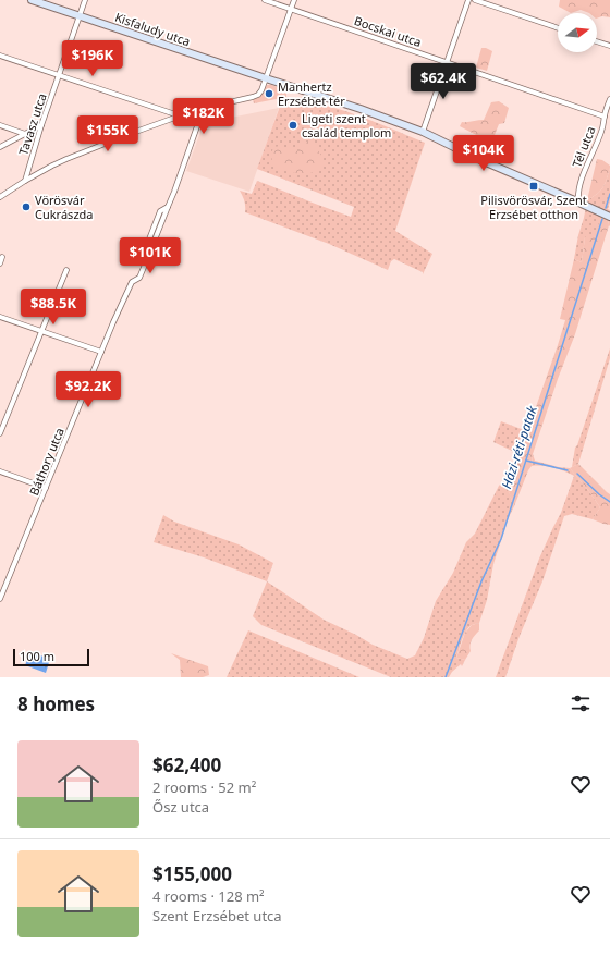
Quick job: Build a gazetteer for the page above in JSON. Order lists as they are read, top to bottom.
{
  "streets": {
    "street": [
      "Kisfaludy utca",
      "Bocskai utca",
      "Tavasz utca",
      "Tél utca",
      "Báthory utca"
    ]
  },
  "crossings": [
    ["Kisfaludy utca", "Tavasz utca"],
    ["Kisfaludy utca", "Tél utca"],
    ["Bocskai utca", "Tél utca"]
  ],
  "water": ["Házi-réti-patak"],
  "places": {
    "other": ["Manhertz Erzsébet tér", "Ligeti szent család templom", "Vörösvár Cukrászda"],
    "transit": ["Pilisvörösvár, Szent Erzsébet otthon"]
  },
  "scale_bar": "100 m",
  "north": "right",
  "page": {
    "price": [
      "$196K",
      "$62.4K",
      "$182K",
      "$155K",
      "$104K",
      "$101K",
      "$88.5K",
      "$92.2K"
    ],
    "scale": "100 m",
    "heading": "8 homes",
    "list": [
      {
        "name": "$62,400",
        "note": "2 rooms · 52 m² · Ősz utca"
      },
      {
        "name": "$155,000",
        "note": "4 rooms · 128 m² · Szent Erzsébet utca"
      }
    ]
  }
}
